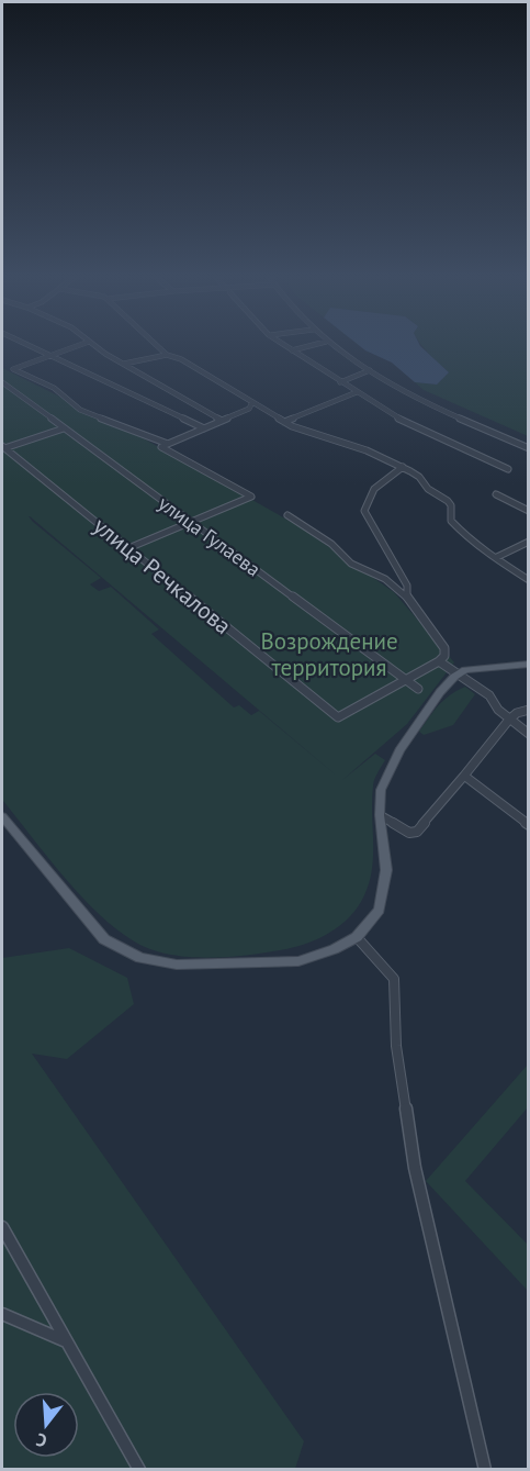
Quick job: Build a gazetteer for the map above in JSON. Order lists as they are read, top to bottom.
{
  "streets": {
    "street": ["улица Гулаева", "улица Речкалова"]
  },
  "crossings": [
    ["улица Гулаева", "улица Речкалова"]
  ],
  "parks": ["Возрождение территория"],
  "north": "bottom"
}
